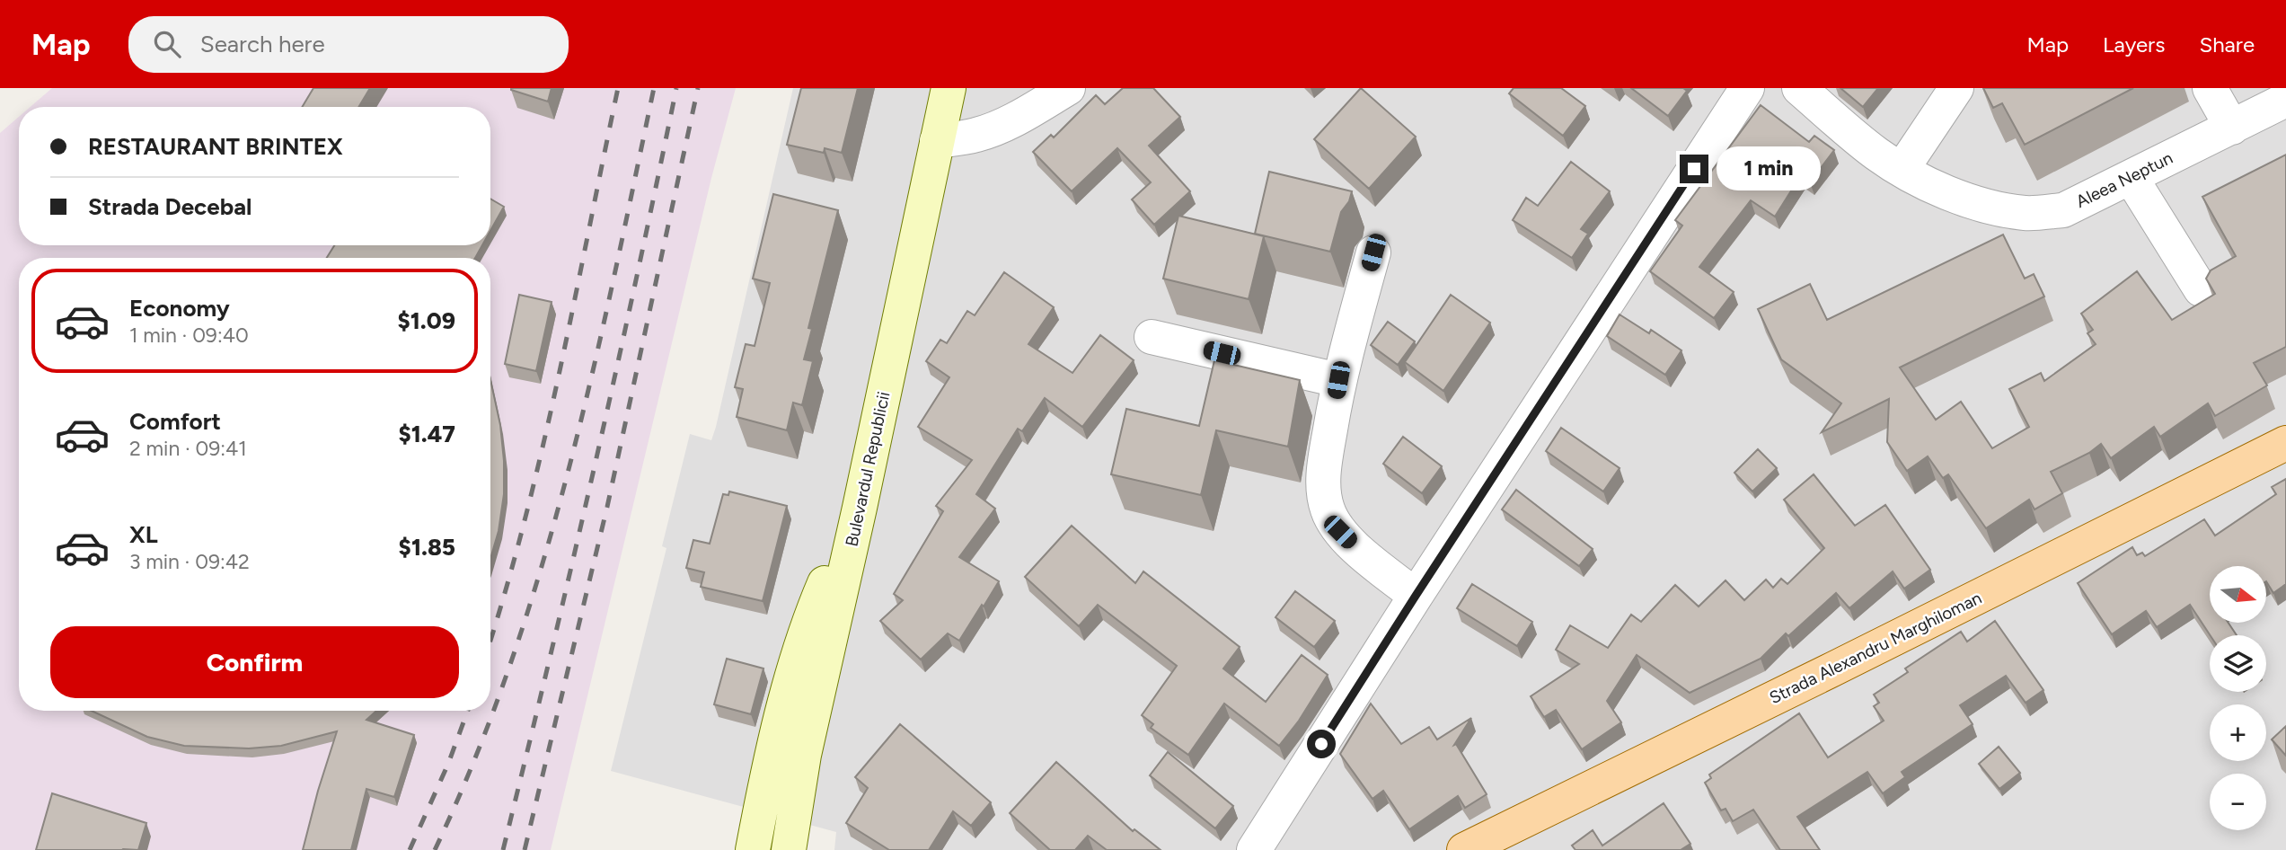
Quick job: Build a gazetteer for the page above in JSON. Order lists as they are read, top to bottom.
{
  "streets": {
    "main road": ["Bulevardul Republicii", "Strada Alexandru Marghiloman"],
    "street": ["Aleea Neptun"]
  },
  "north": "right",
  "page": {
    "header": "Map",
    "search": "Search here",
    "nav": ["Map", "Layers", "Share"],
    "banner": ["RESTAURANT BRINTEX", "Strada Decebal"],
    "bubble": "1 min",
    "list": [
      {
        "name": "Economy",
        "note": "1 min · 09:40",
        "value": "$1.09"
      },
      {
        "name": "Comfort",
        "note": "2 min · 09:41",
        "value": "$1.47"
      },
      {
        "name": "XL",
        "note": "3 min · 09:42",
        "value": "$1.85"
      }
    ],
    "map_buttons": ["+", "−"],
    "buttons": "Confirm"
  }
}
